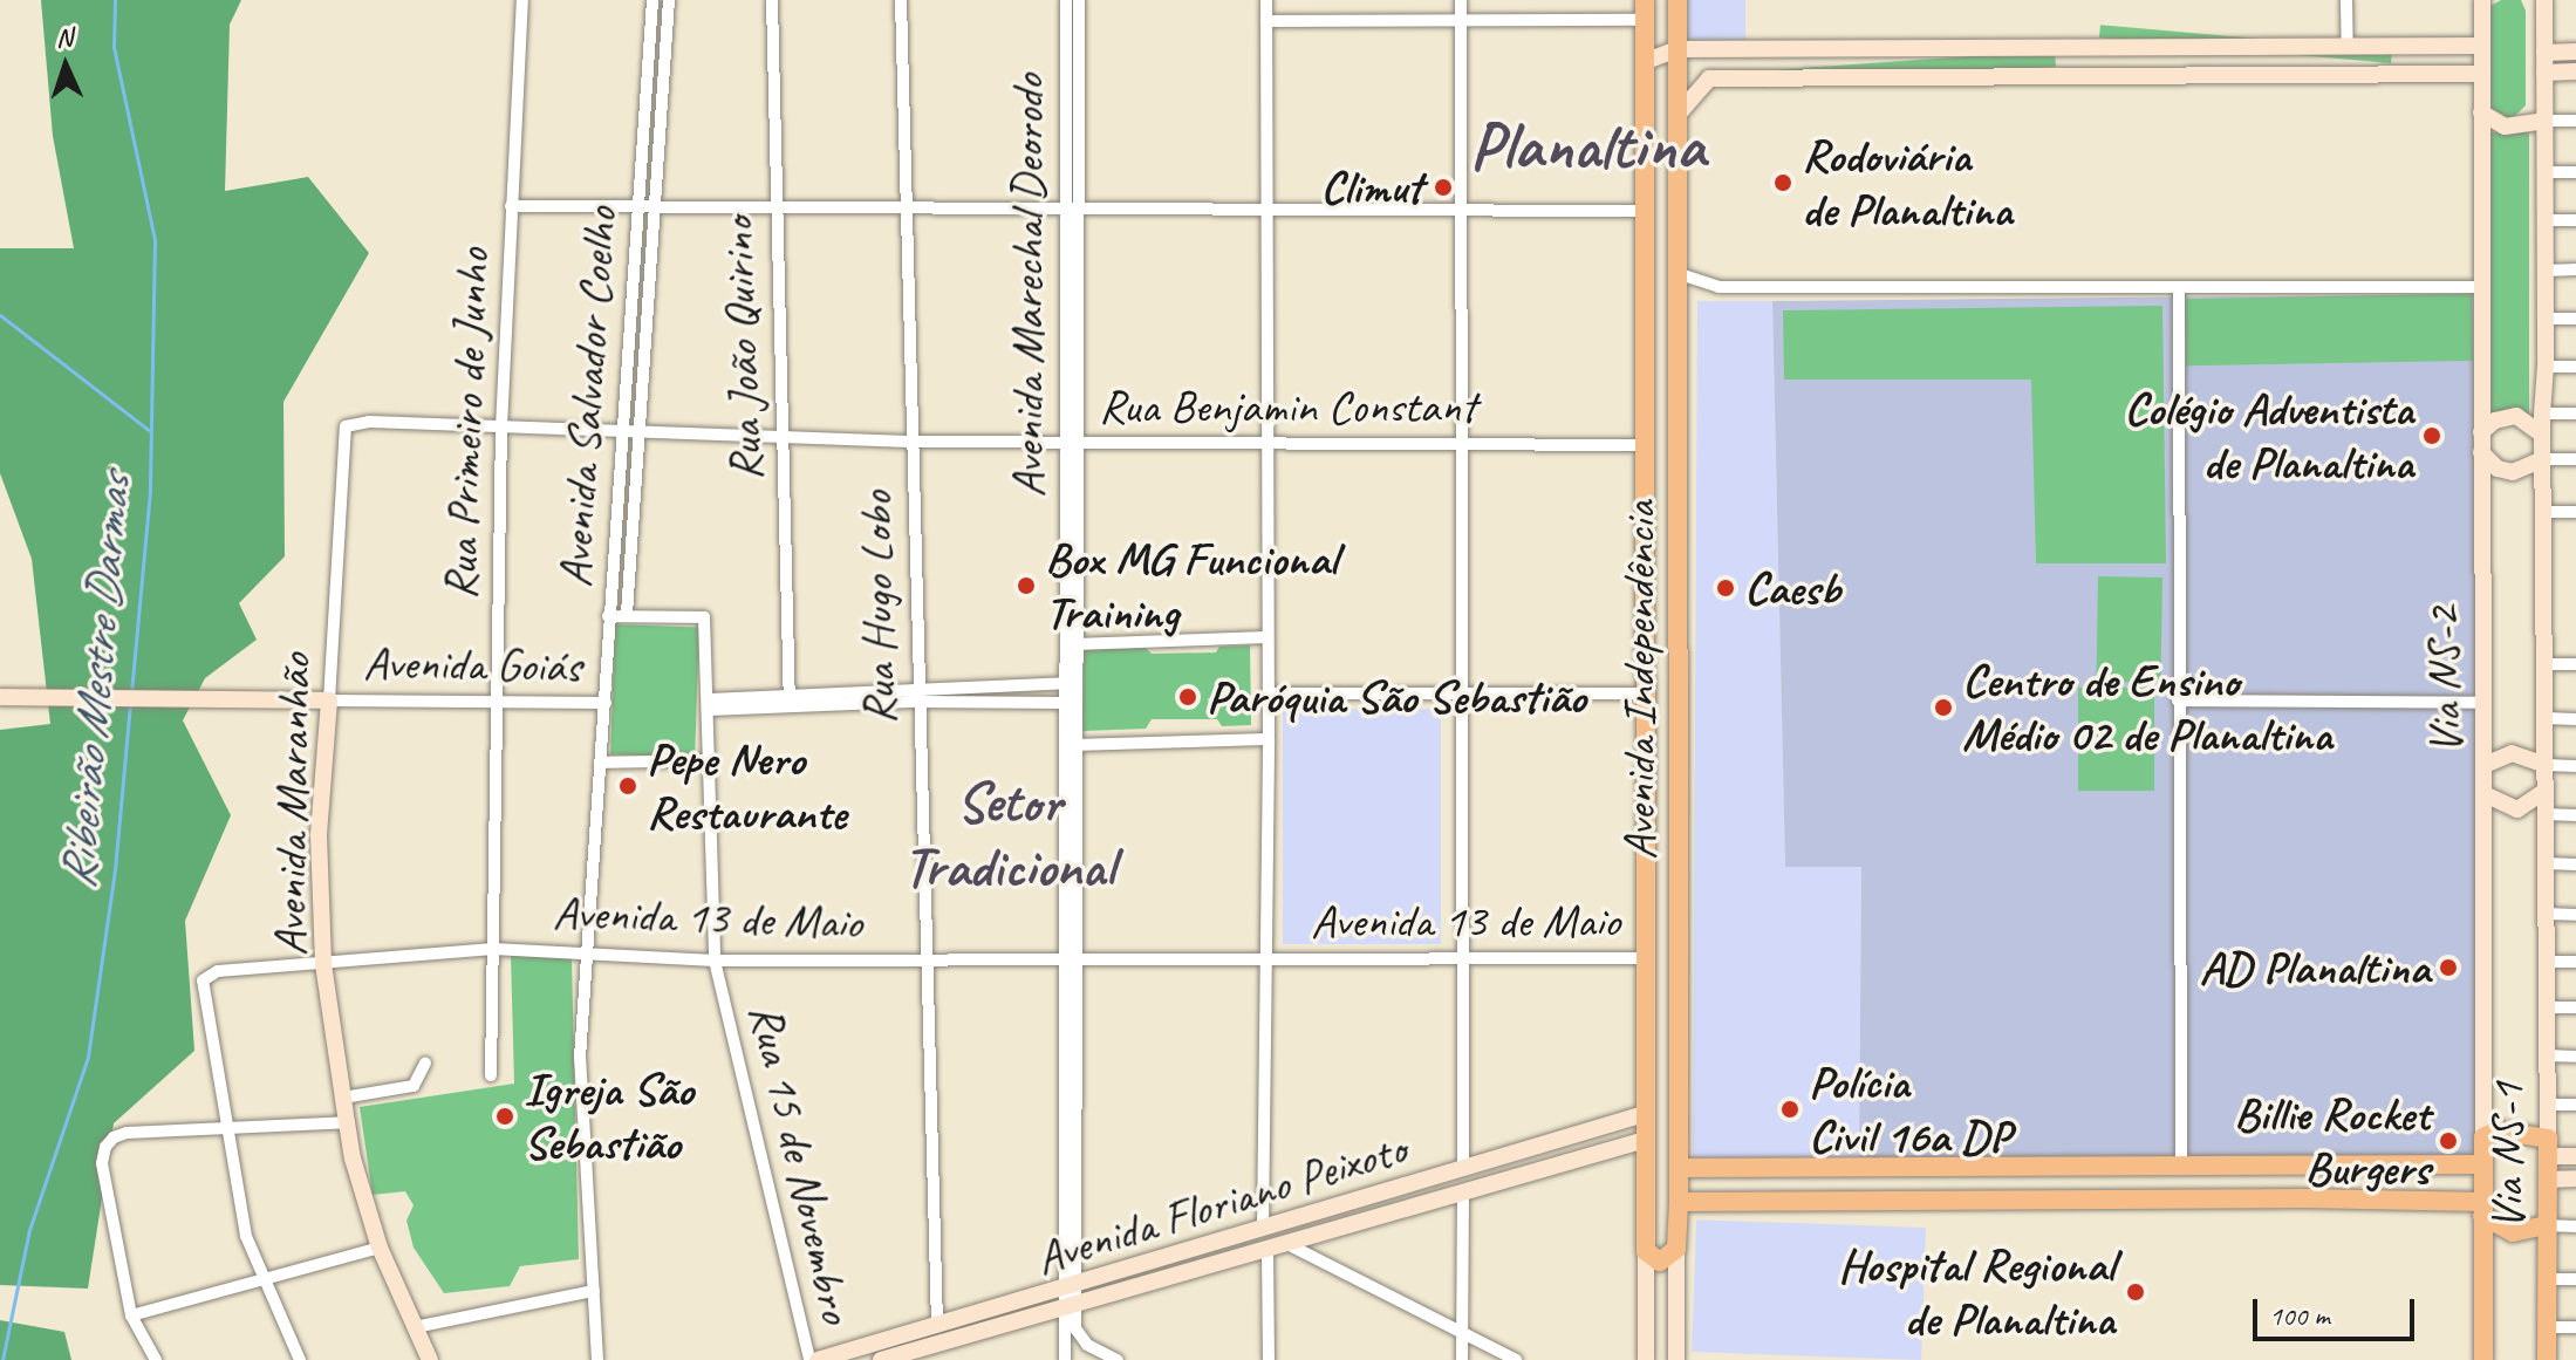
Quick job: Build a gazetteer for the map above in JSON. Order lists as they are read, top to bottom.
{
  "streets": {
    "main road": ["Avenida Independência", "Via NS-2", "Via NS-1"],
    "street": [
      "Avenida Marechal Deorodo",
      "Rua João Quirino",
      "Avenida Salvador Coelho",
      "Rua Benjamin Constant",
      "Rua Primeiro de Junho",
      "Rua Hugo Lobo",
      "Avenida Goiás",
      "Avenida Maranhão",
      "Avenida 13 de Maio",
      "Rua 15 de Novembro",
      "Avenida Floriano Peixoto"
    ]
  },
  "crossings": [
    ["Avenida Marechal Deorodo", "Rua Benjamin Constant"],
    ["Avenida Marechal Deorodo", "Avenida 13 de Maio"],
    ["Avenida Marechal Deorodo", "Avenida Floriano Peixoto"],
    ["Rua João Quirino", "Rua Benjamin Constant"],
    ["Avenida Salvador Coelho", "Rua Benjamin Constant"],
    ["Avenida Salvador Coelho", "Avenida Goiás"],
    ["Avenida Salvador Coelho", "Avenida 13 de Maio"],
    ["Avenida Salvador Coelho", "Rua 15 de Novembro"],
    ["Rua Benjamin Constant", "Rua Primeiro de Junho"],
    ["Rua Benjamin Constant", "Rua Hugo Lobo"],
    ["Rua Benjamin Constant", "Avenida Independência"],
    ["Rua Benjamin Constant", "Avenida Maranhão"],
    ["Rua Primeiro de Junho", "Avenida Goiás"],
    ["Rua Primeiro de Junho", "Avenida 13 de Maio"],
    ["Rua Hugo Lobo", "Avenida 13 de Maio"],
    ["Rua Hugo Lobo", "Avenida Floriano Peixoto"],
    ["Avenida Goiás", "Avenida Maranhão"],
    ["Avenida Independência", "Avenida 13 de Maio"],
    ["Avenida Independência", "Avenida Floriano Peixoto"],
    ["Avenida Maranhão", "Avenida 13 de Maio"],
    ["Avenida 13 de Maio", "Rua 15 de Novembro"]
  ],
  "districts": ["Planaltina", "Setor Tradicional"],
  "water": ["Ribeirão Mestre Darmas"],
  "places": [
    "Rodoviária de Planaltina",
    "Climut",
    "Colégio Adventista de Planaltina",
    "Box MG Funcional Training",
    "Caesb",
    "Paróquia São Sebastião",
    "Centro de Ensino Médio 02 de Planaltina",
    "Pepe Nero Restaurante",
    "AD Planaltina",
    "Polícia Civil 16a DP",
    "Igreja São Sebastião",
    "Billie Rocket Burgers",
    "Hospital Regional de Planaltina"
  ],
  "scale_bar": "100 m",
  "north": "top"
}
